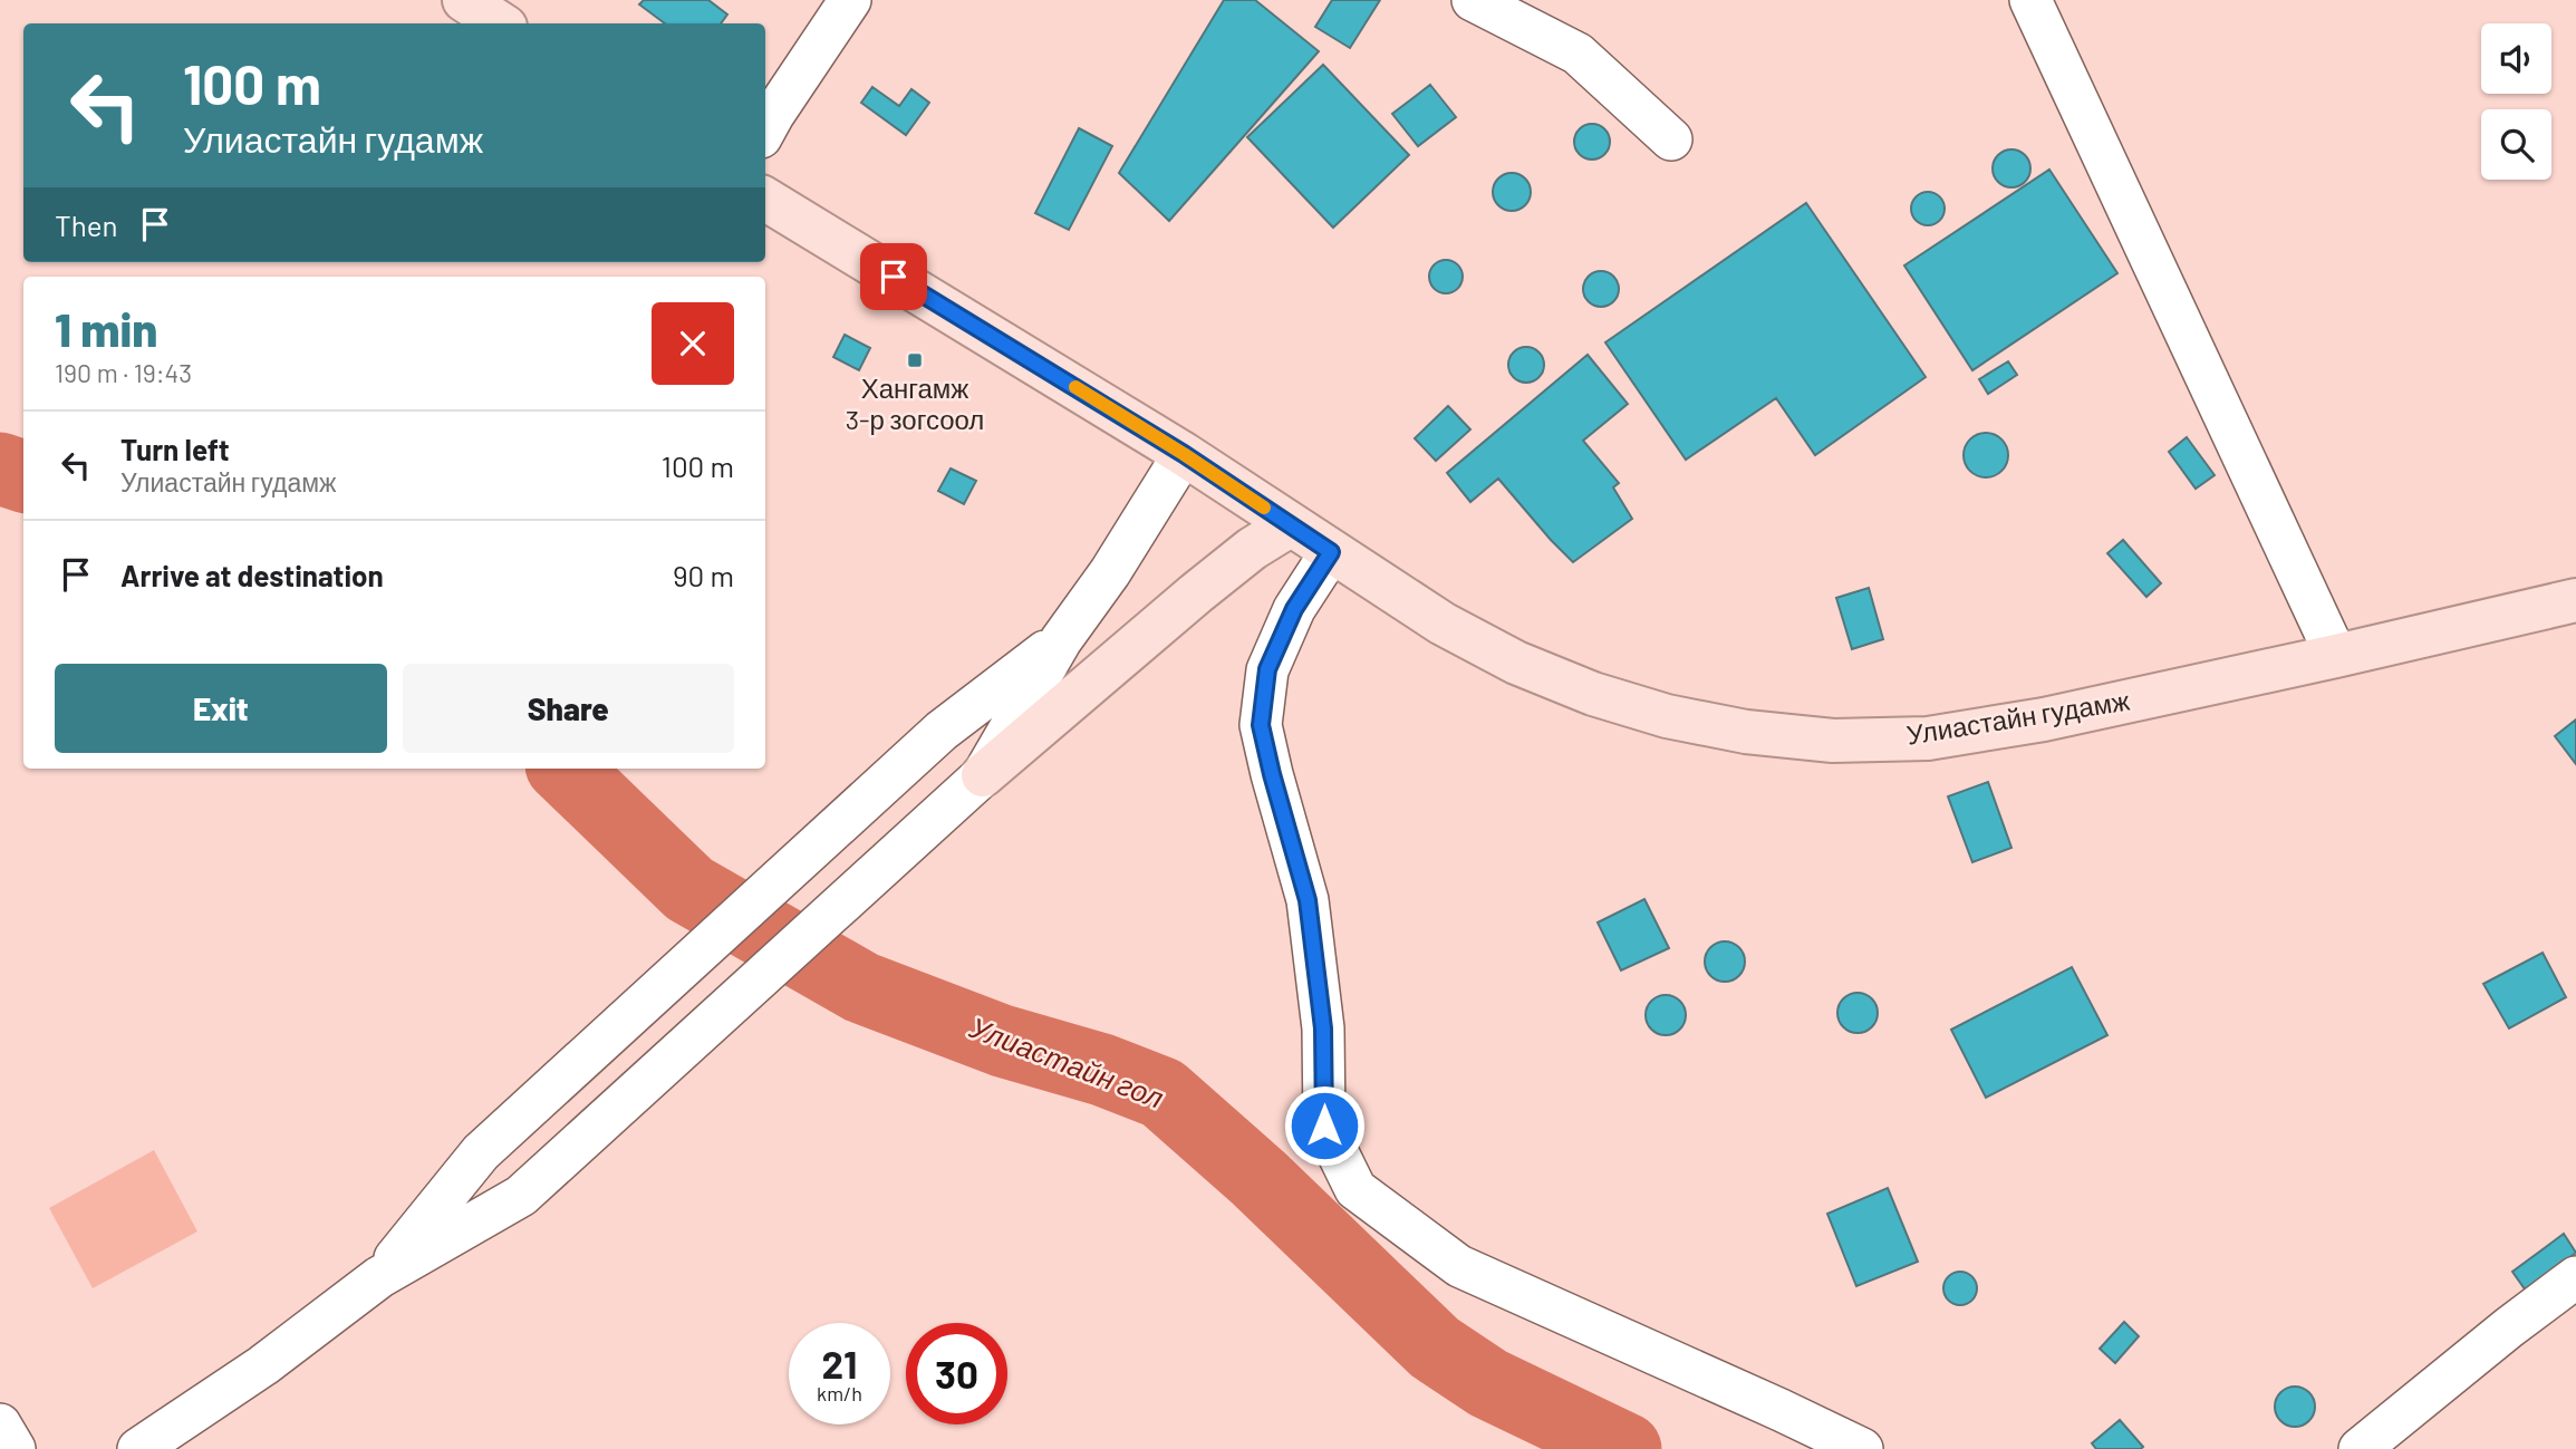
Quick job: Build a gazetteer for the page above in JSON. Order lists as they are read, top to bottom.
{
  "streets": {
    "main road": ["Улиастайн гудамж"]
  },
  "water": ["Улиастайн гол"],
  "places": {
    "transit": ["Хангамж 3-р зогсоол"]
  },
  "page": {
    "turn": ["100 m", "Улиастайн гудамж"],
    "then": "Then",
    "heading": ["1 min", "190 m · 19:43"],
    "list": [
      {
        "name": "Turn left",
        "note": "Улиастайн гудамж",
        "value": "100 m"
      },
      {
        "name": "Arrive at destination",
        "value": "90 m"
      }
    ],
    "buttons": ["Exit", "Share"],
    "speed": "21 km/h",
    "limit": "30"
  }
}
